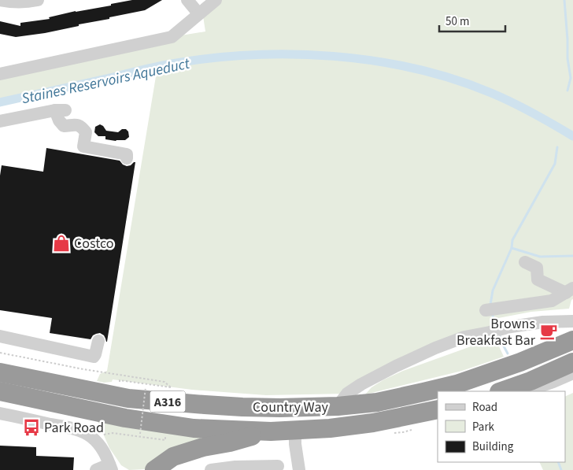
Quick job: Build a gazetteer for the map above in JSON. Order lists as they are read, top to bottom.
{
  "streets": {
    "highway": ["A316", "Country Way"]
  },
  "water": ["Staines Reservoirs Aqueduct"],
  "places": {
    "shop": ["Costco"],
    "cafe": ["Browns Breakfast Bar"],
    "bus stop": ["Park Road"]
  },
  "legend": ["Road", "Park", "Building"],
  "scale_bar": "50 m"
}
